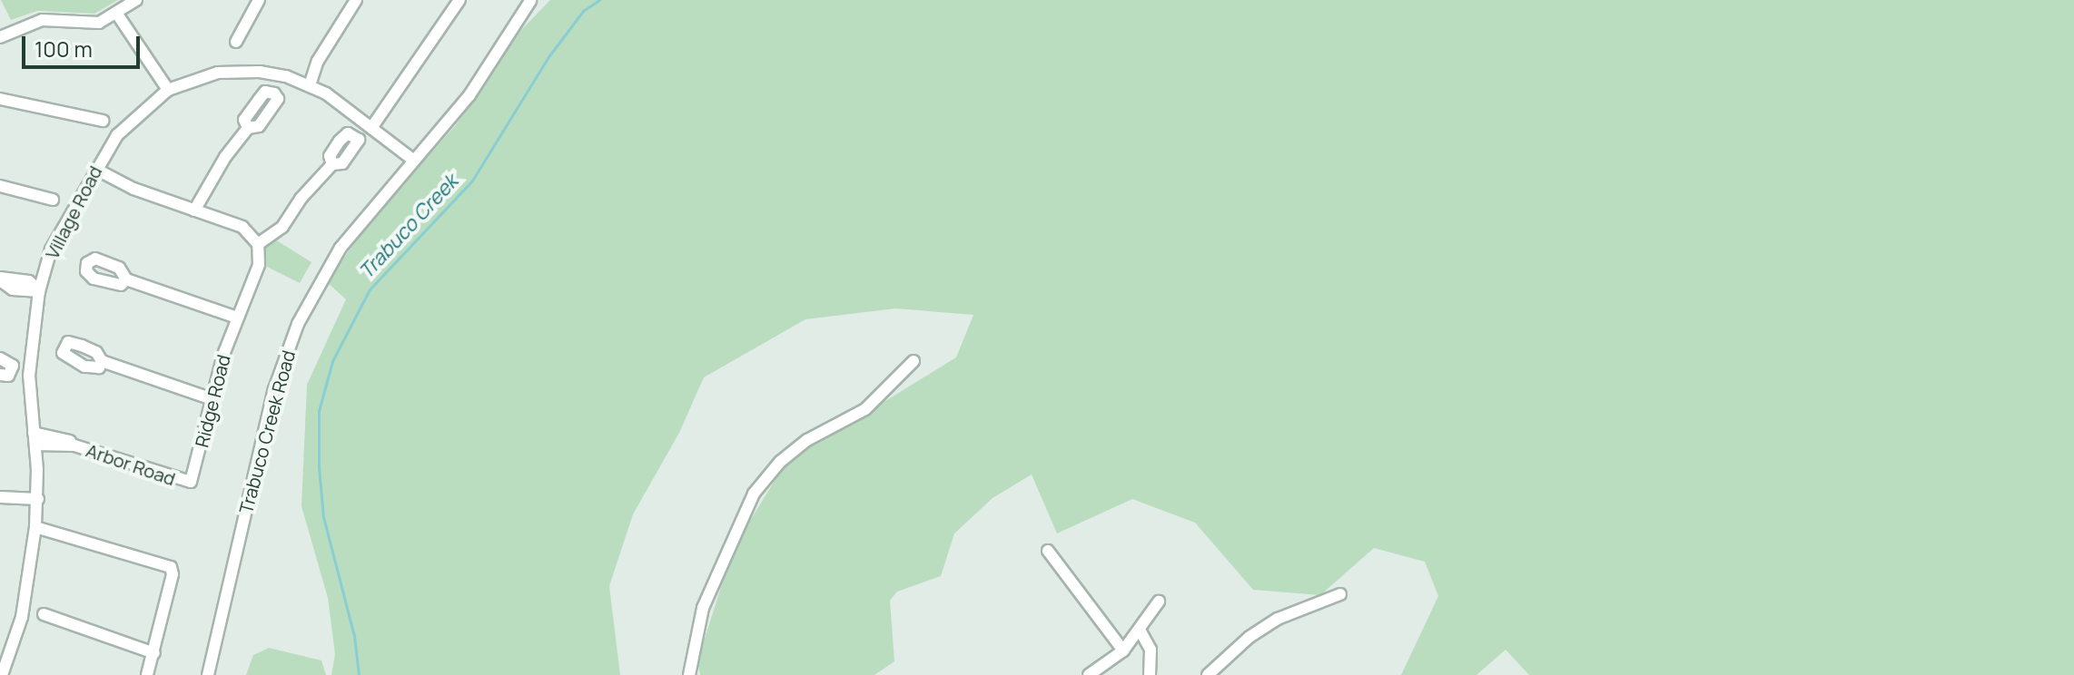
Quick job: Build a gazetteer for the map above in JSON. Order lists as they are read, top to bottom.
{
  "streets": {
    "street": [
      "Village Road",
      "Ridge Road",
      "Trabuco Creek Road",
      "Arbor Road"
    ]
  },
  "crossings": [
    ["Village Road", "Trabuco Creek Road"],
    ["Village Road", "Arbor Road"],
    ["Ridge Road", "Arbor Road"]
  ],
  "water": ["Trabuco Creek"],
  "scale_bar": "100 m"
}
